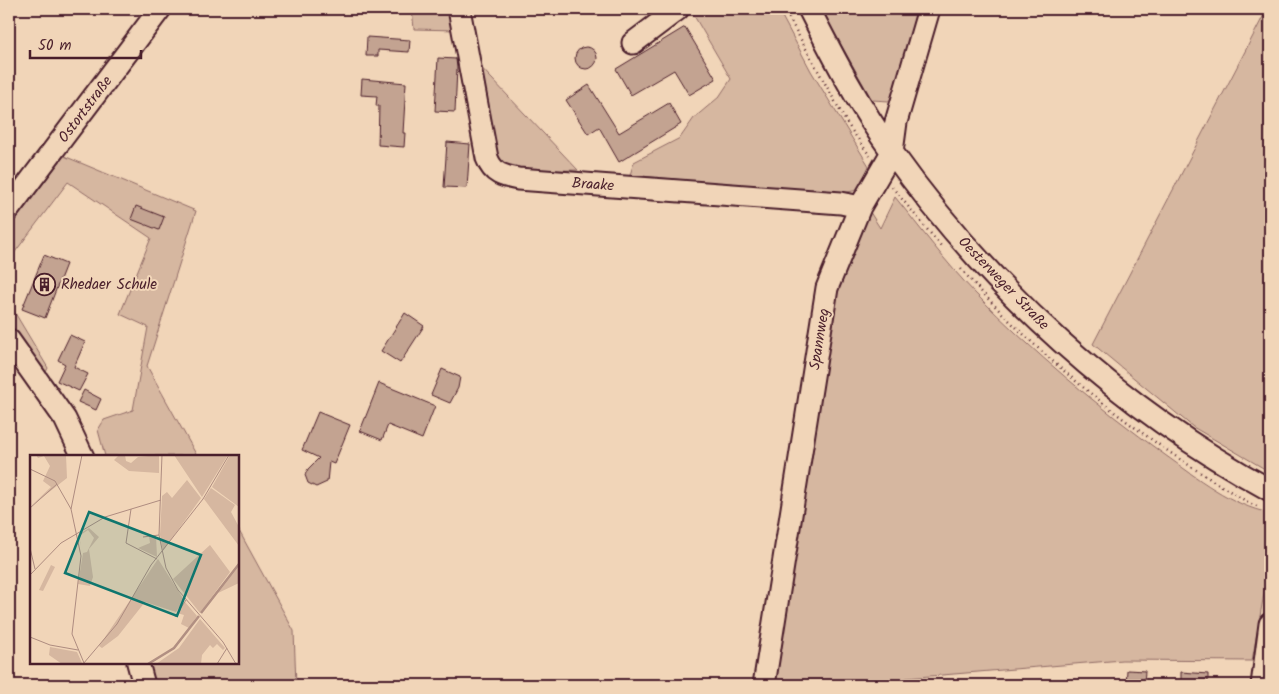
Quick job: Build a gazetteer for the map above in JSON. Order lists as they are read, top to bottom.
{
  "streets": {
    "street": [
      "Ostortstraße",
      "Braake",
      "Oesterweger Straße",
      "Spannweg"
    ]
  },
  "crossings": [
    ["Braake", "Spannweg"],
    ["Oesterweger Straße", "Spannweg"]
  ],
  "places": {
    "building": ["Rhedaer Schule"]
  },
  "scale_bar": "50 m"
}
